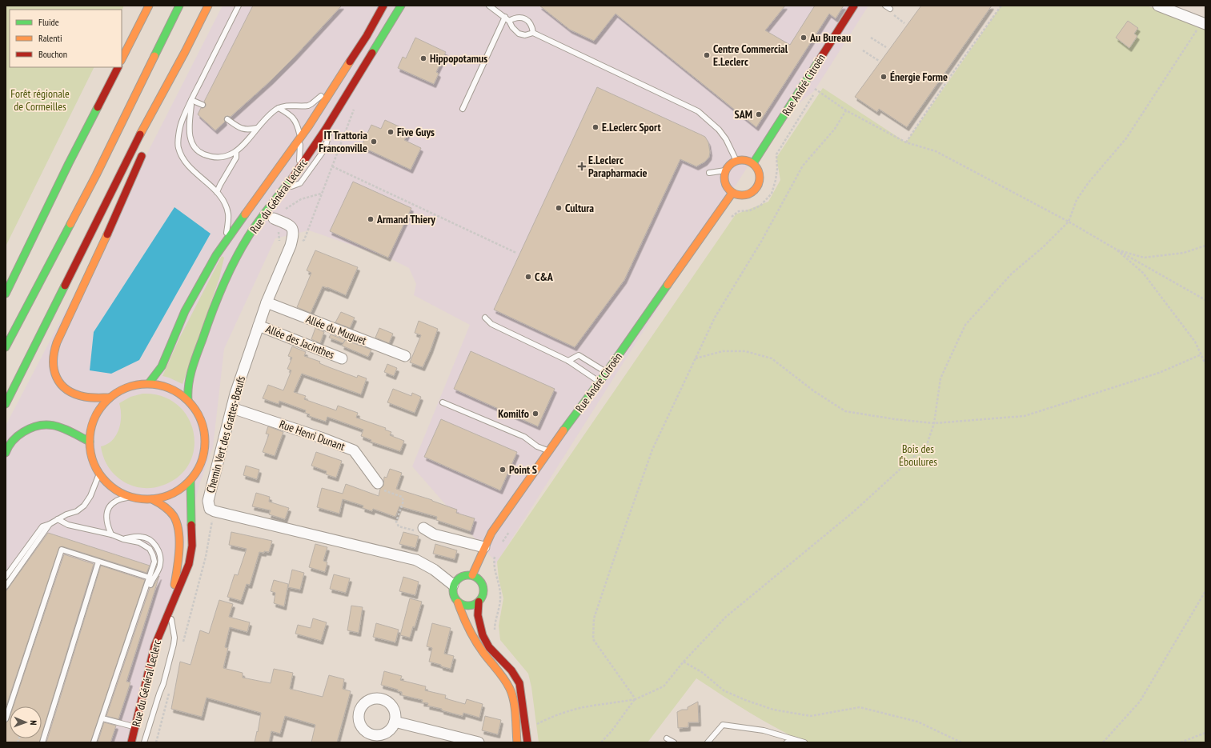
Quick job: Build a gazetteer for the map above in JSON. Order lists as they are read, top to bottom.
{
  "streets": {
    "main road": ["Rue André Citroën", "Rue du Général Leclerc"],
    "street": [
      "Allée du Muguet",
      "Allée des Jacinthes",
      "Chemin Vert des Grattes-Bœufs",
      "Rue Henri Dunant"
    ]
  },
  "crossings": [
    ["Allée du Muguet", "Chemin Vert des Grattes-Bœufs"],
    ["Allée des Jacinthes", "Chemin Vert des Grattes-Bœufs"],
    ["Chemin Vert des Grattes-Bœufs", "Rue Henri Dunant"]
  ],
  "parks": ["Forêt régionale de Cormeilles", "Bois des Éboulures"],
  "places": {
    "other": [
      "Au Bureau",
      "Centre Commercial E.Leclerc",
      "Hippopotamus",
      "Énergie Forme",
      "SAM",
      "E.Leclerc Sport",
      "Five Guys",
      "IT Trattoria Franconville",
      "Cultura",
      "Armand Thiery",
      "C&A",
      "Komilfo",
      "Point S"
    ],
    "health": ["E.Leclerc Parapharmacie"]
  },
  "legend": ["Fluide", "Ralenti", "Bouchon"],
  "north": "right"
}
